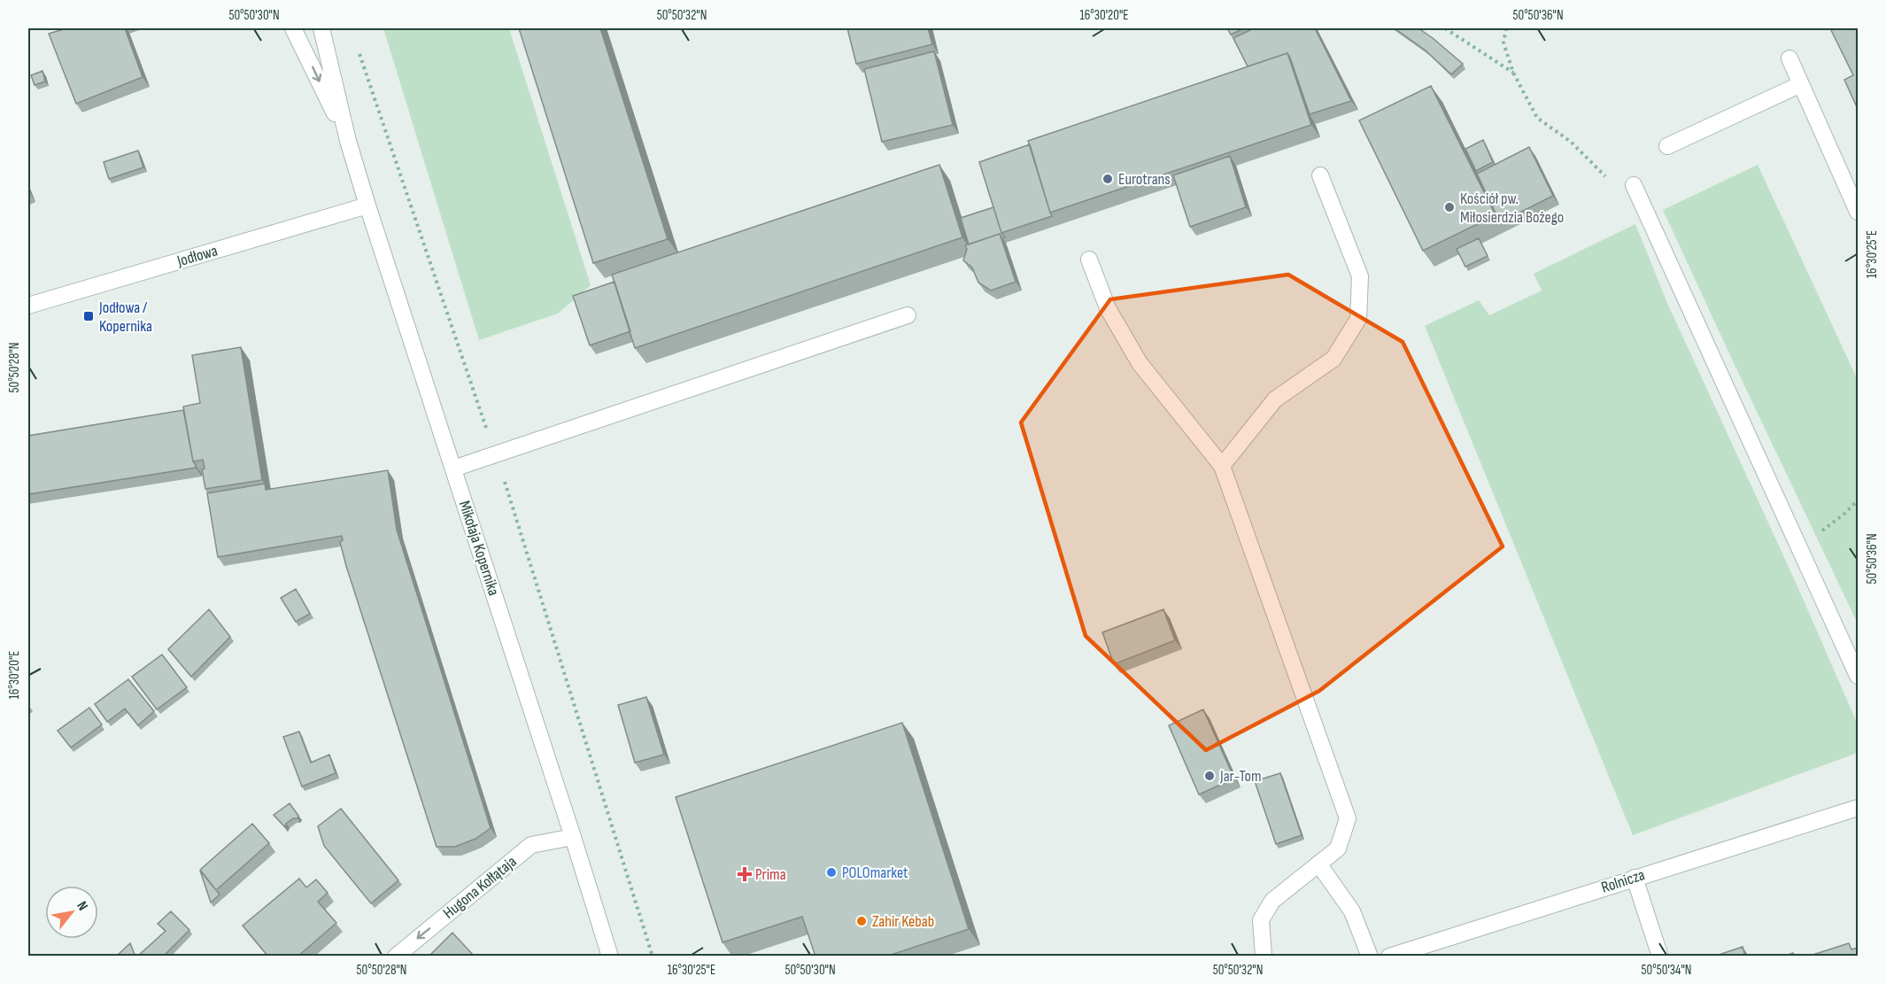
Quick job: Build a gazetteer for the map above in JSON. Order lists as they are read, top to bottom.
{
  "streets": {
    "street": [
      "Jodłowa",
      "Mikołaja Kopernika",
      "Rolnicza",
      "Hugona Kołłątaja"
    ]
  },
  "crossings": [
    ["Jodłowa", "Mikołaja Kopernika"],
    ["Mikołaja Kopernika", "Hugona Kołłątaja"]
  ],
  "one_way": ["Hugona Kołłątaja"],
  "places": {
    "other": [
      "Eurotrans",
      "Kościół pw. Miłosierdzia Bożego",
      "Jar-Tom",
      "POLOmarket",
      "Zahir Kebab"
    ],
    "transit": ["Jodłowa / Kopernika"],
    "health": ["Prima"]
  },
  "north": "top right",
  "coordinates": [
    "50°50'30\"N",
    "50°50'32\"N",
    "16°30'20\"E",
    "50°50'36\"N",
    "16°30'25\"E",
    "50°50'28\"N",
    "50°50'34\"N"
  ]
}
